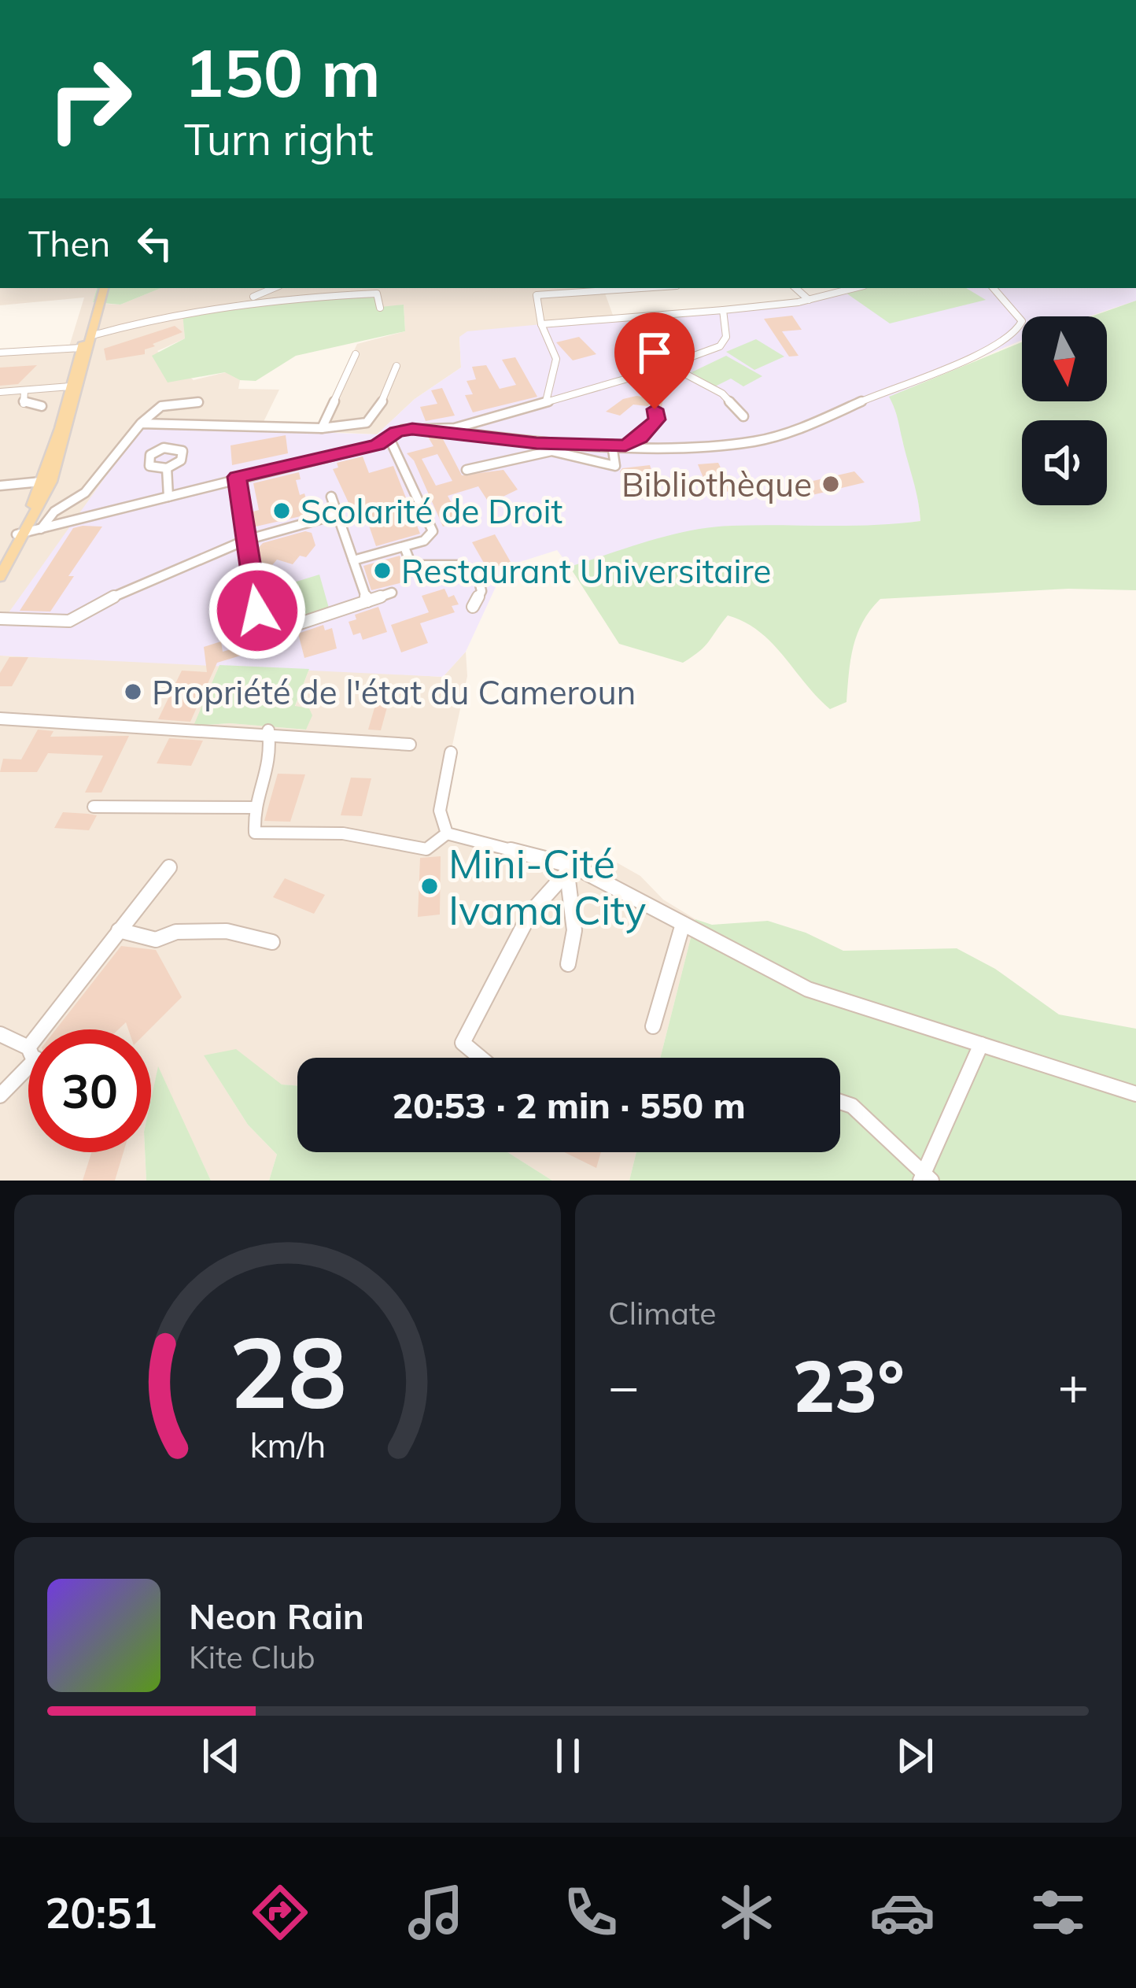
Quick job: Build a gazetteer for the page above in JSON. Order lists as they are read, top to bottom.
{
  "places": [
    "Bibliothèque",
    "Scolarité de Droit",
    "Restaurant Universitaire",
    "Propriété de l'état du Cameroun",
    "Mini-Cité Ivama City"
  ],
  "north": "bottom",
  "page": {
    "turn": ["150 m", "Turn right"],
    "then": "Then",
    "limit": "30",
    "trip": "20:53 · 2 min · 550 m",
    "tile": "Climate",
    "heat": ["−", "23°", "+"],
    "song": ["Neon Rain", "Kite Club"],
    "tabs": "20:51",
    "gauge": ["28", "km/h"]
  }
}
